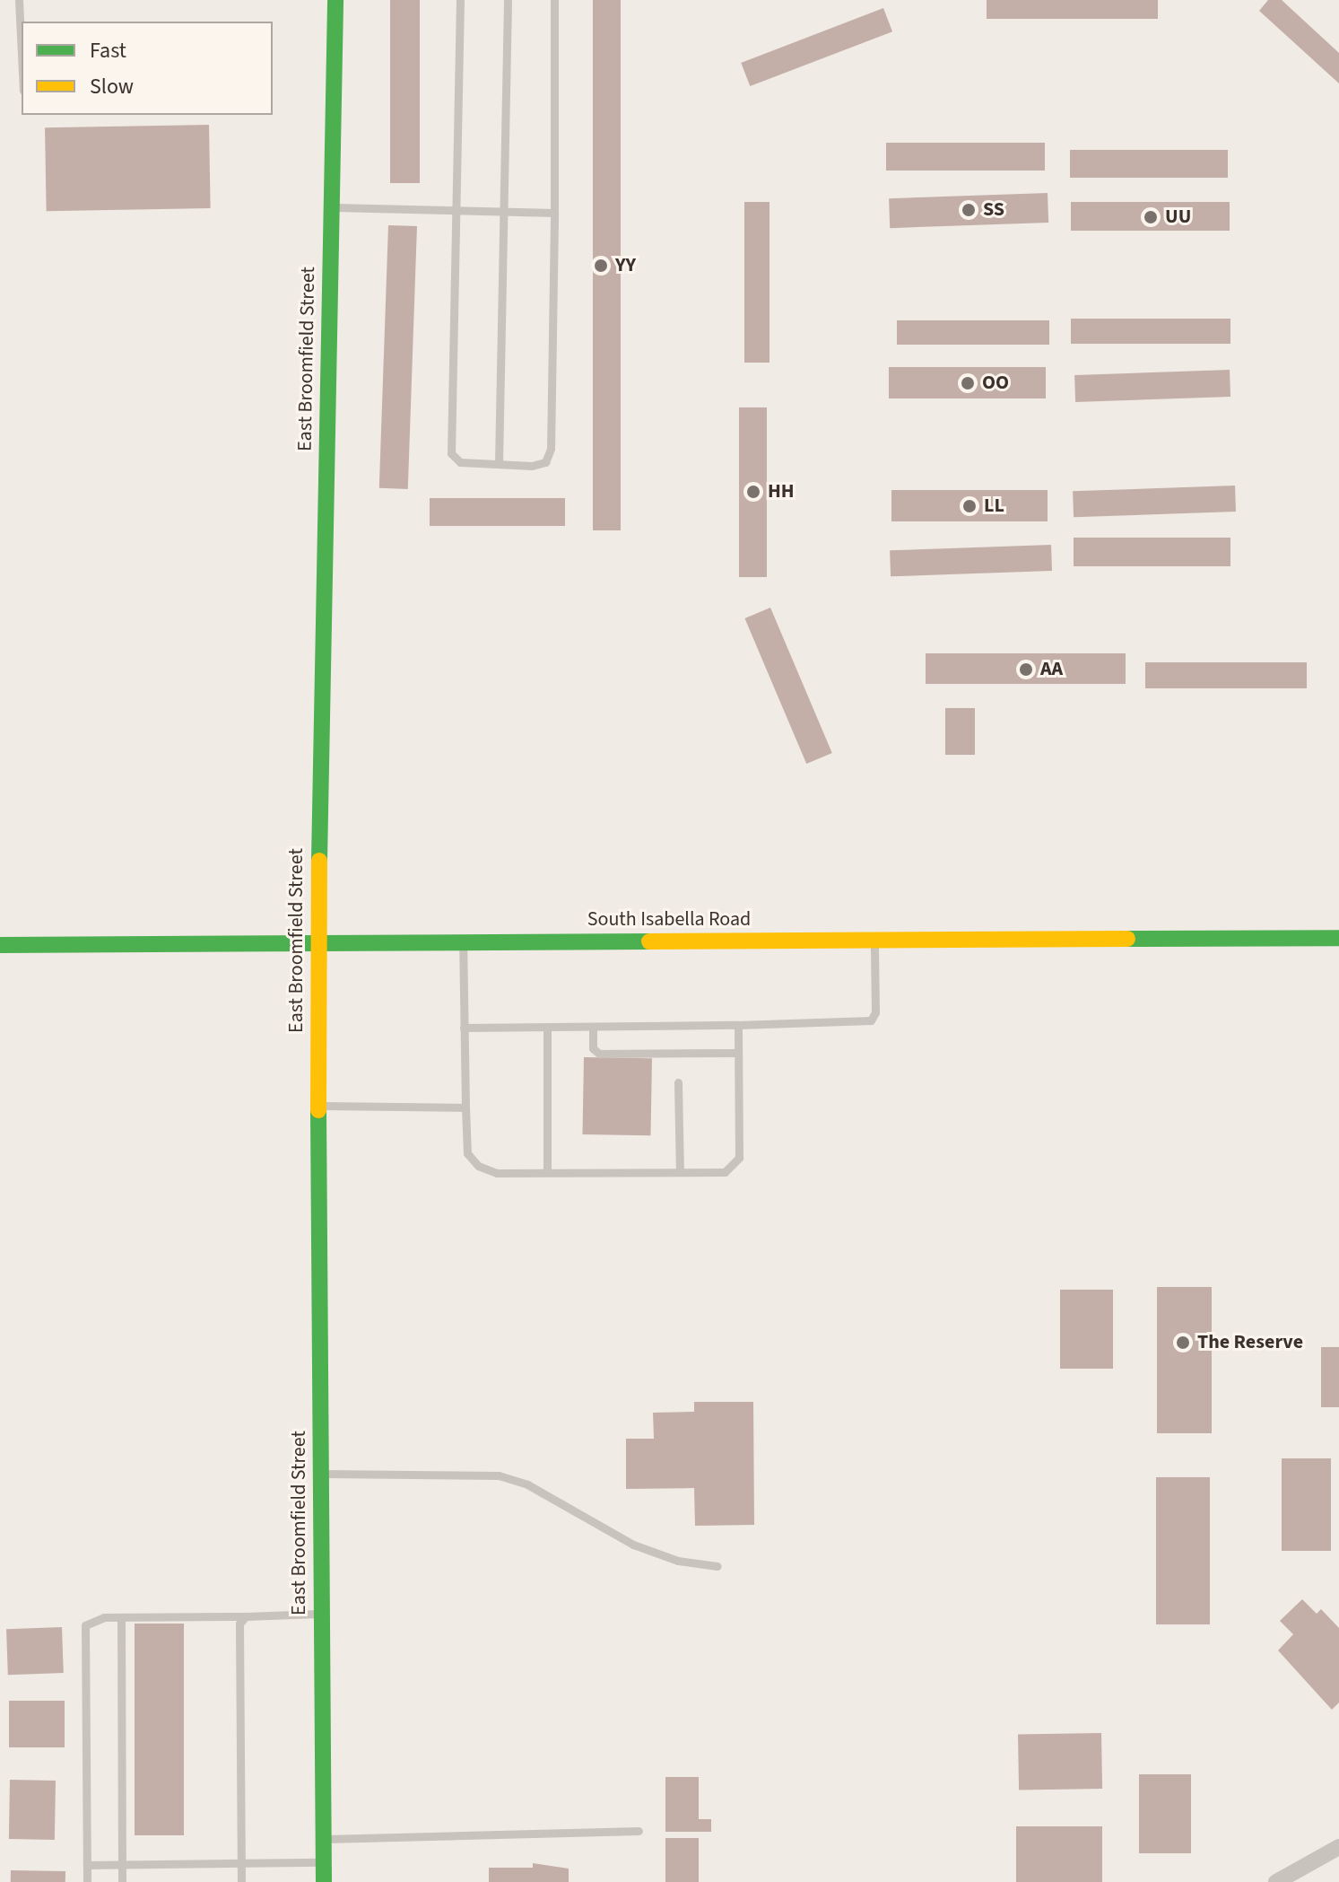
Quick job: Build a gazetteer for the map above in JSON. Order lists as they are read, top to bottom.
{
  "streets": {
    "main road": ["East Broomfield Street", "South Isabella Road"]
  },
  "crossings": [
    ["East Broomfield Street", "South Isabella Road"]
  ],
  "places": [
    "SS",
    "UU",
    "YY",
    "OO",
    "HH",
    "LL",
    "AA",
    "The Reserve"
  ],
  "legend": ["Fast", "Slow"]
}
